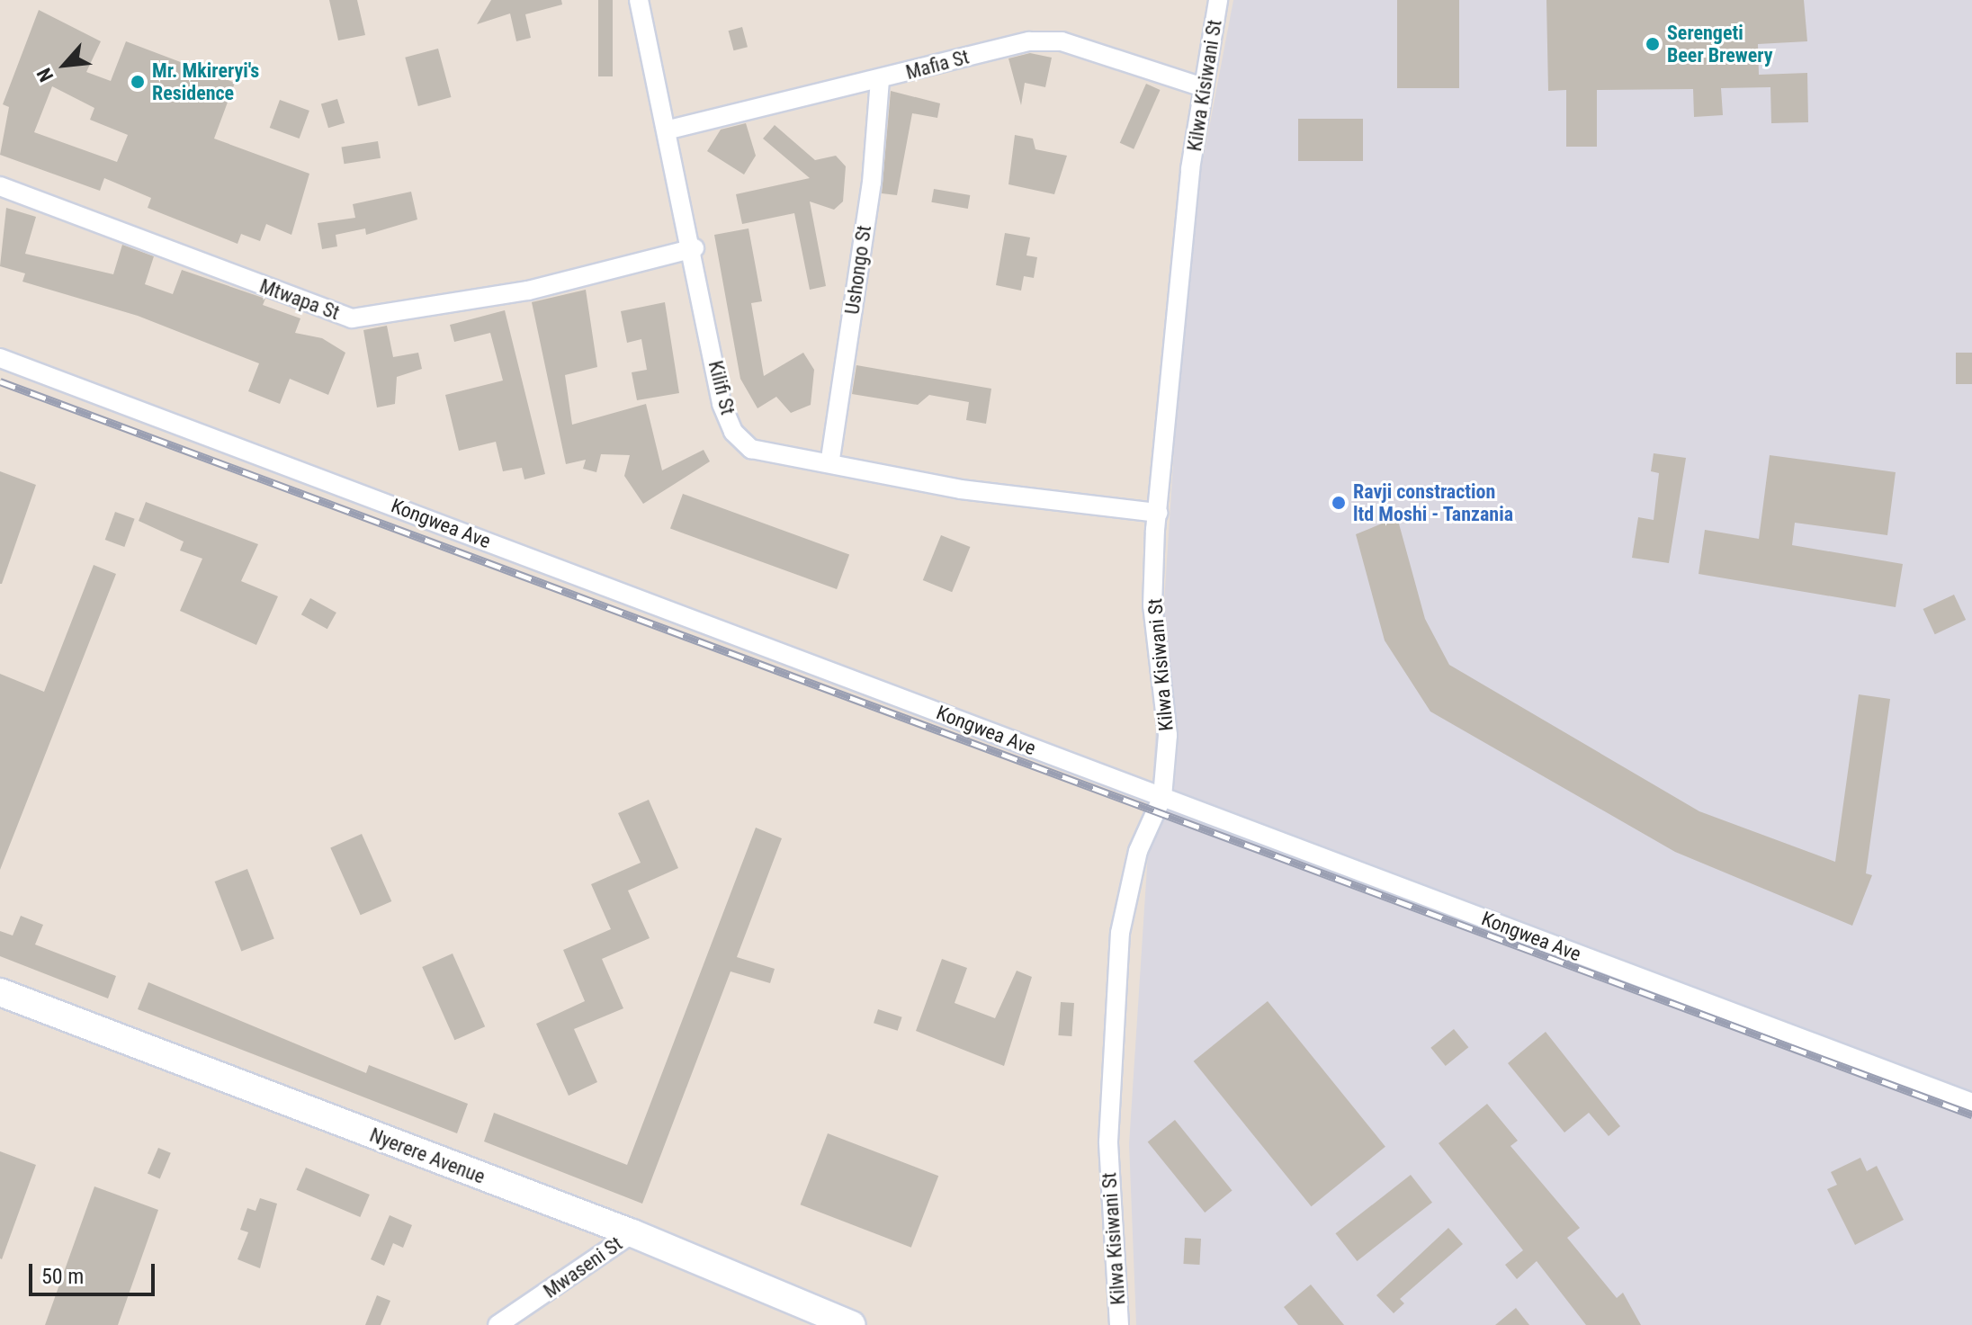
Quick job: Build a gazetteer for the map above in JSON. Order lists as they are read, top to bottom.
{
  "streets": {
    "street": [
      "Mafia St",
      "Kilwa Kisiwani St",
      "Ushongo St",
      "Mtwapa St",
      "Kilifi St",
      "Kongwea Ave",
      "Nyerere Avenue",
      "Mwaseni St"
    ]
  },
  "crossings": [
    ["Mafia St", "Kilwa Kisiwani St"],
    ["Mafia St", "Ushongo St"],
    ["Mafia St", "Kilifi St"],
    ["Kilwa Kisiwani St", "Kilifi St"],
    ["Kilwa Kisiwani St", "Kongwea Ave"],
    ["Ushongo St", "Kilifi St"],
    ["Mtwapa St", "Kilifi St"],
    ["Nyerere Avenue", "Mwaseni St"]
  ],
  "places": ["Serengeti Beer Brewery", "Mr. Mkireryi's Residence", "Ravji constraction ltd Moshi - Tanzania"],
  "scale_bar": "50 m",
  "north": "bottom left"
}
